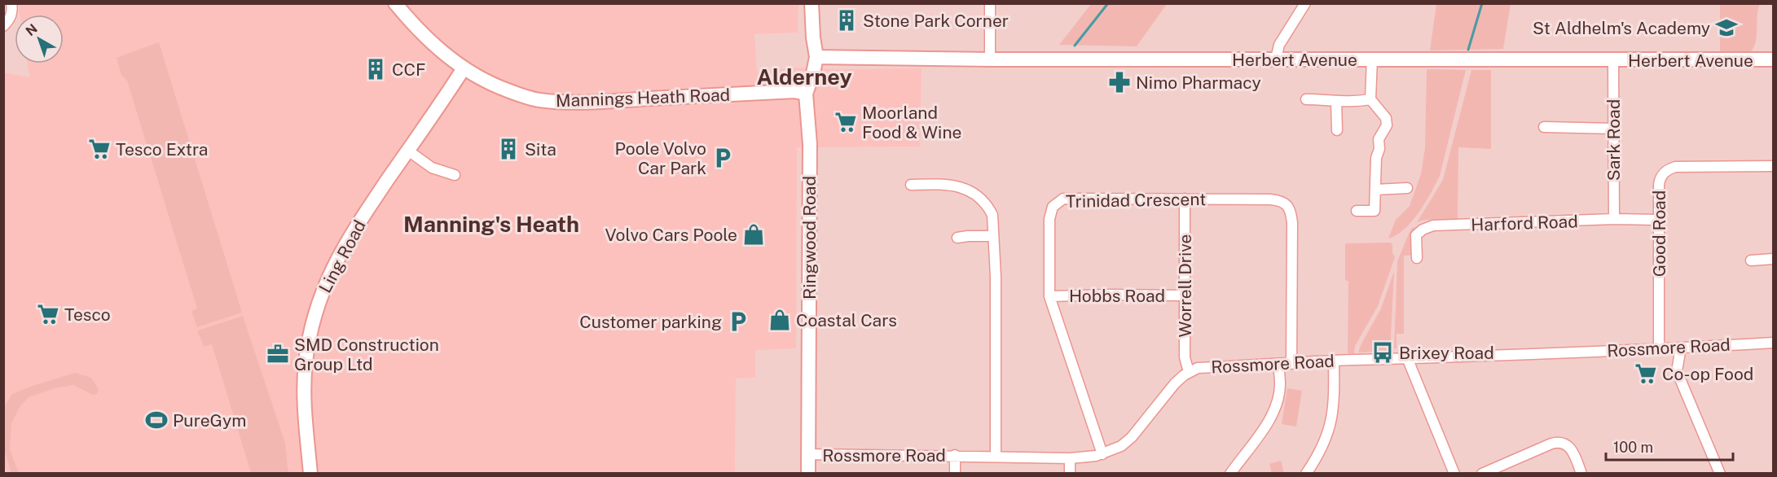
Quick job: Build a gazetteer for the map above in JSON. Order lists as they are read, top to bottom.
{
  "streets": {
    "street": [
      "Herbert Avenue",
      "Mannings Heath Road",
      "Sark Road",
      "Trinidad Crescent",
      "Harford Road",
      "Good Road",
      "Ringwood Road",
      "Ling Road",
      "Worrell Drive",
      "Hobbs Road",
      "Rossmore Road"
    ]
  },
  "crossings": [
    ["Herbert Avenue", "Sark Road"],
    ["Herbert Avenue", "Ringwood Road"],
    ["Mannings Heath Road", "Ringwood Road"],
    ["Mannings Heath Road", "Ling Road"],
    ["Sark Road", "Harford Road"],
    ["Trinidad Crescent", "Worrell Drive"],
    ["Trinidad Crescent", "Hobbs Road"],
    ["Trinidad Crescent", "Rossmore Road"],
    ["Harford Road", "Good Road"],
    ["Good Road", "Rossmore Road"],
    ["Ringwood Road", "Rossmore Road"],
    ["Worrell Drive", "Hobbs Road"],
    ["Worrell Drive", "Rossmore Road"]
  ],
  "districts": ["Alderney", "Manning's Heath"],
  "places": {
    "building": ["Stone Park Corner", "CCF", "Sita"],
    "school or university": ["St Aldhelm's Academy"],
    "pharmacy": ["Nimo Pharmacy"],
    "supermarket": [
      "Moorland Food & Wine",
      "Tesco Extra",
      "Tesco",
      "Co-op Food"
    ],
    "parking": ["Poole Volvo Car Park", "Customer parking"],
    "shop": ["Volvo Cars Poole", "Coastal Cars"],
    "bus stop": ["Brixey Road"],
    "office": ["SMD Construction Group Ltd"],
    "sports": ["PureGym"]
  },
  "scale_bar": "100 m",
  "north": "top left"
}
